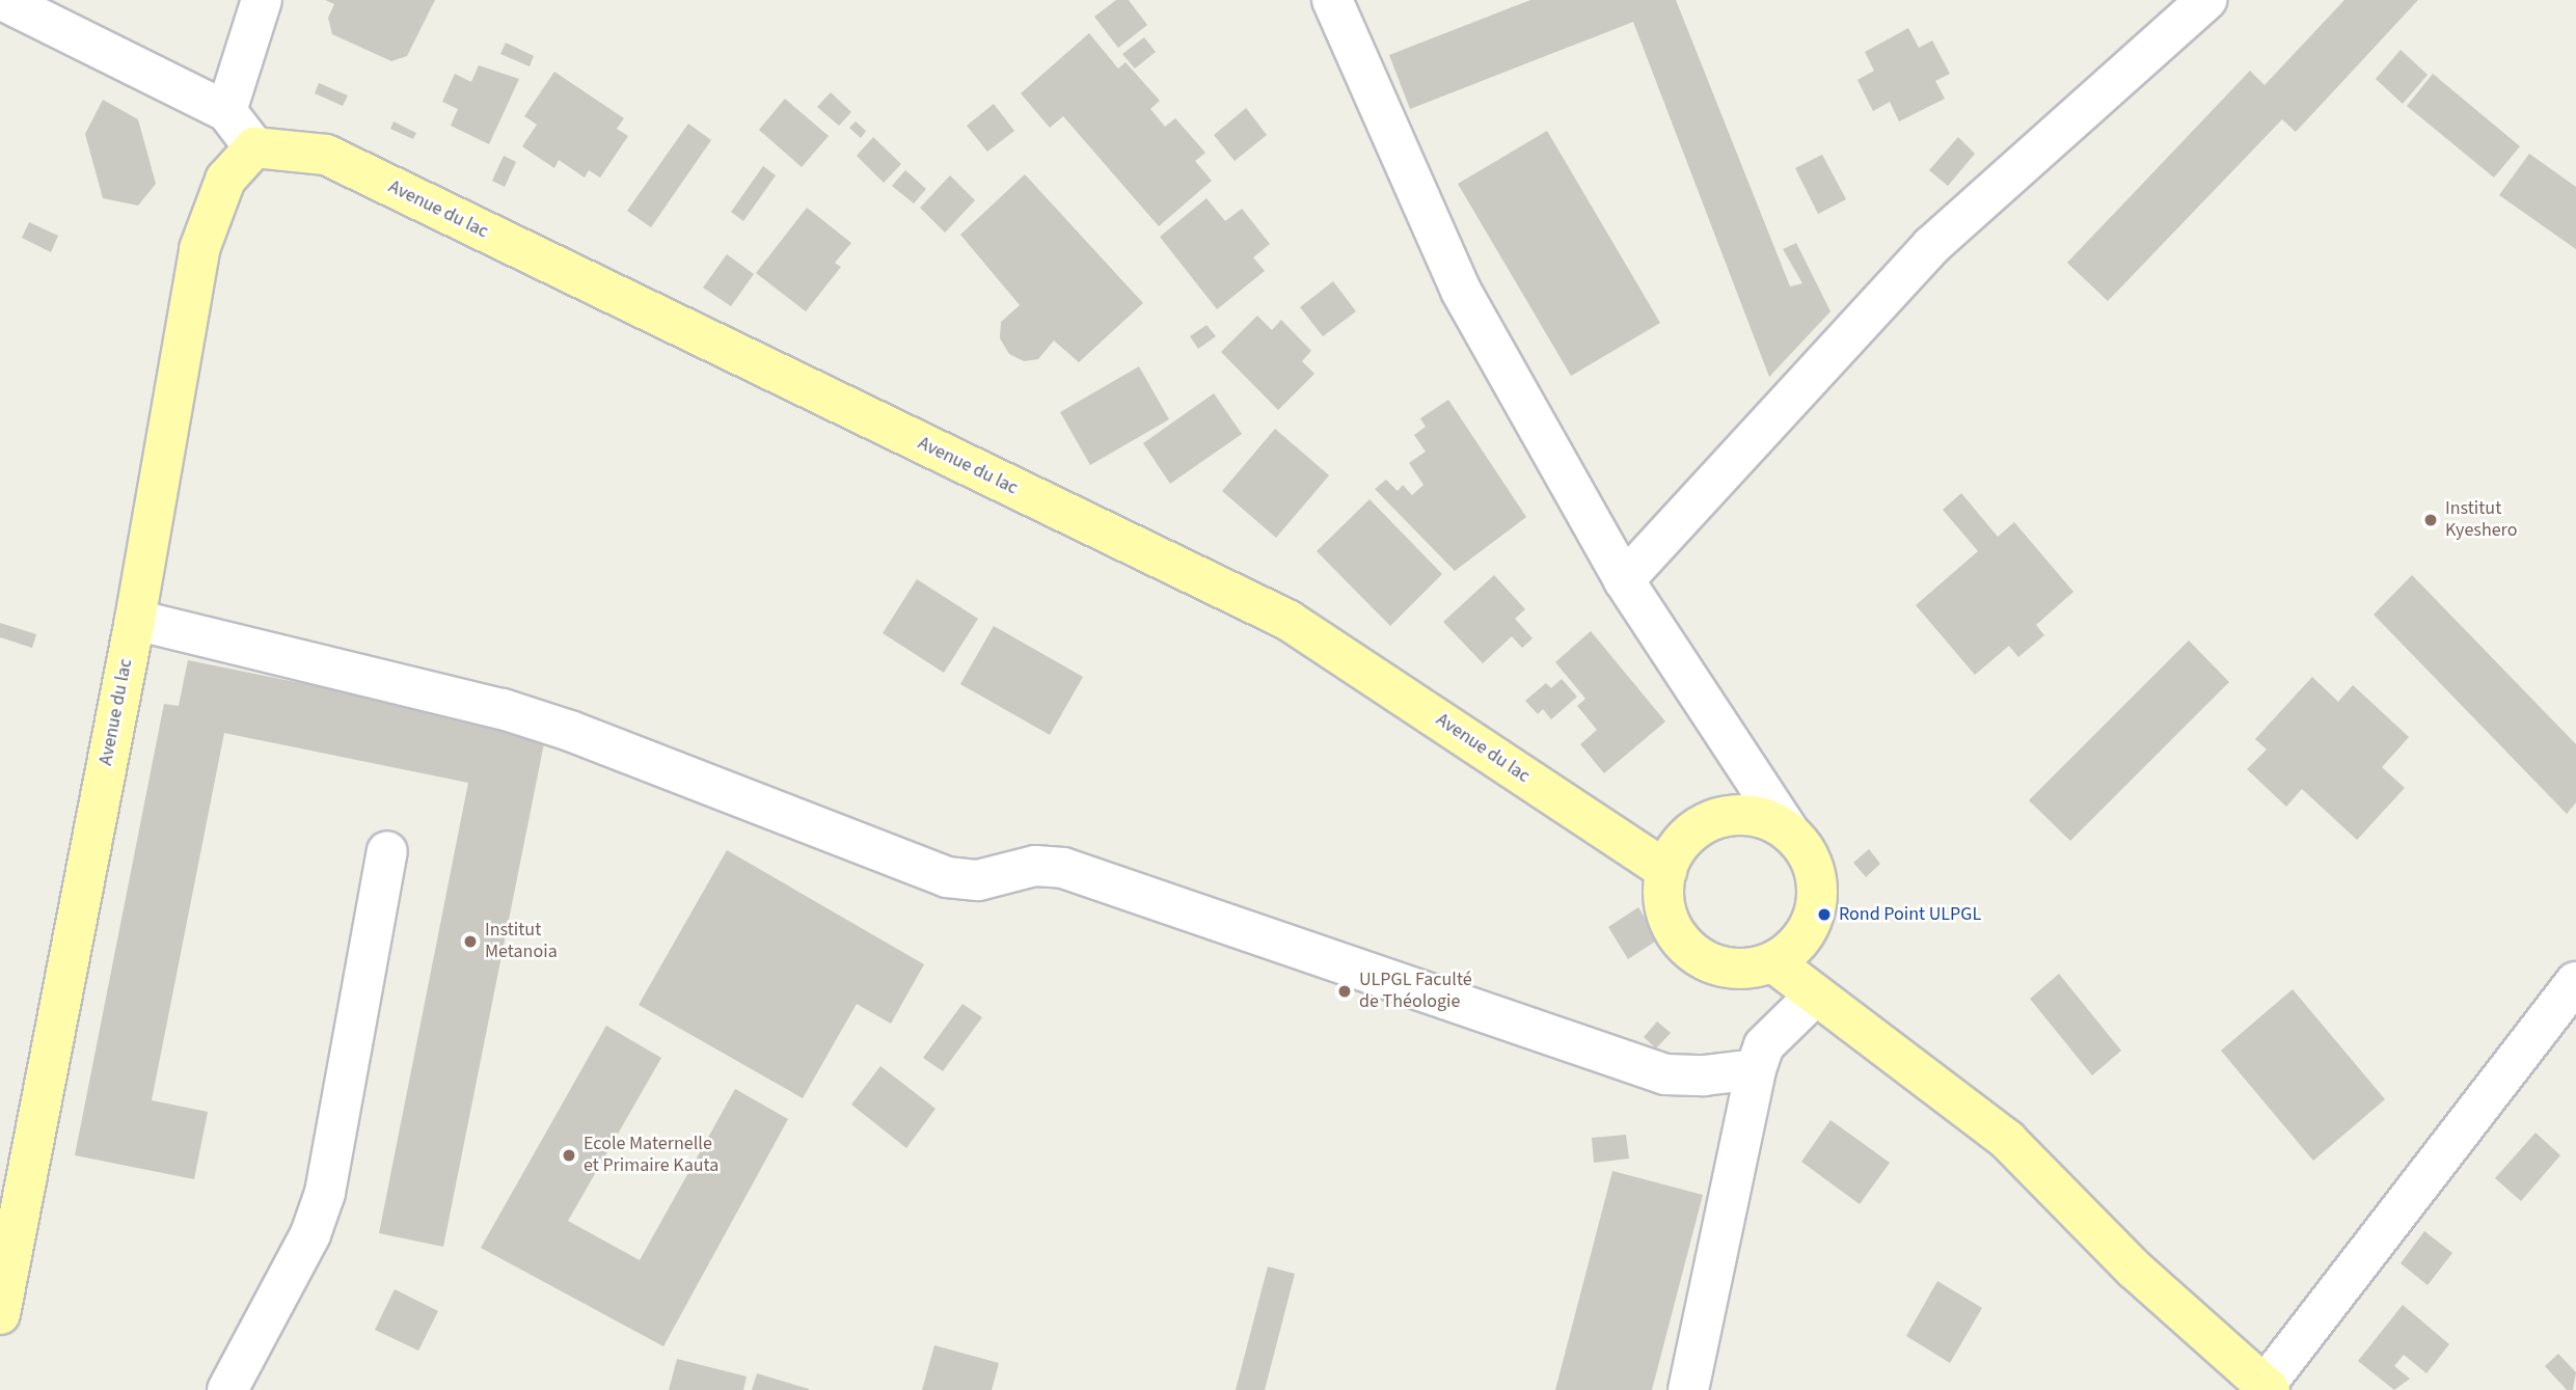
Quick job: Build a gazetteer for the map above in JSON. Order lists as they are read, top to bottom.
{
  "streets": {
    "main road": ["Avenue du lac"]
  },
  "places": [
    "Institut Kyeshero",
    "Rond Point ULPGL",
    "Institut Metanoia",
    "ULPGL Faculté de Théologie",
    "Ecole Maternelle et Primaire Kauta"
  ]
}
